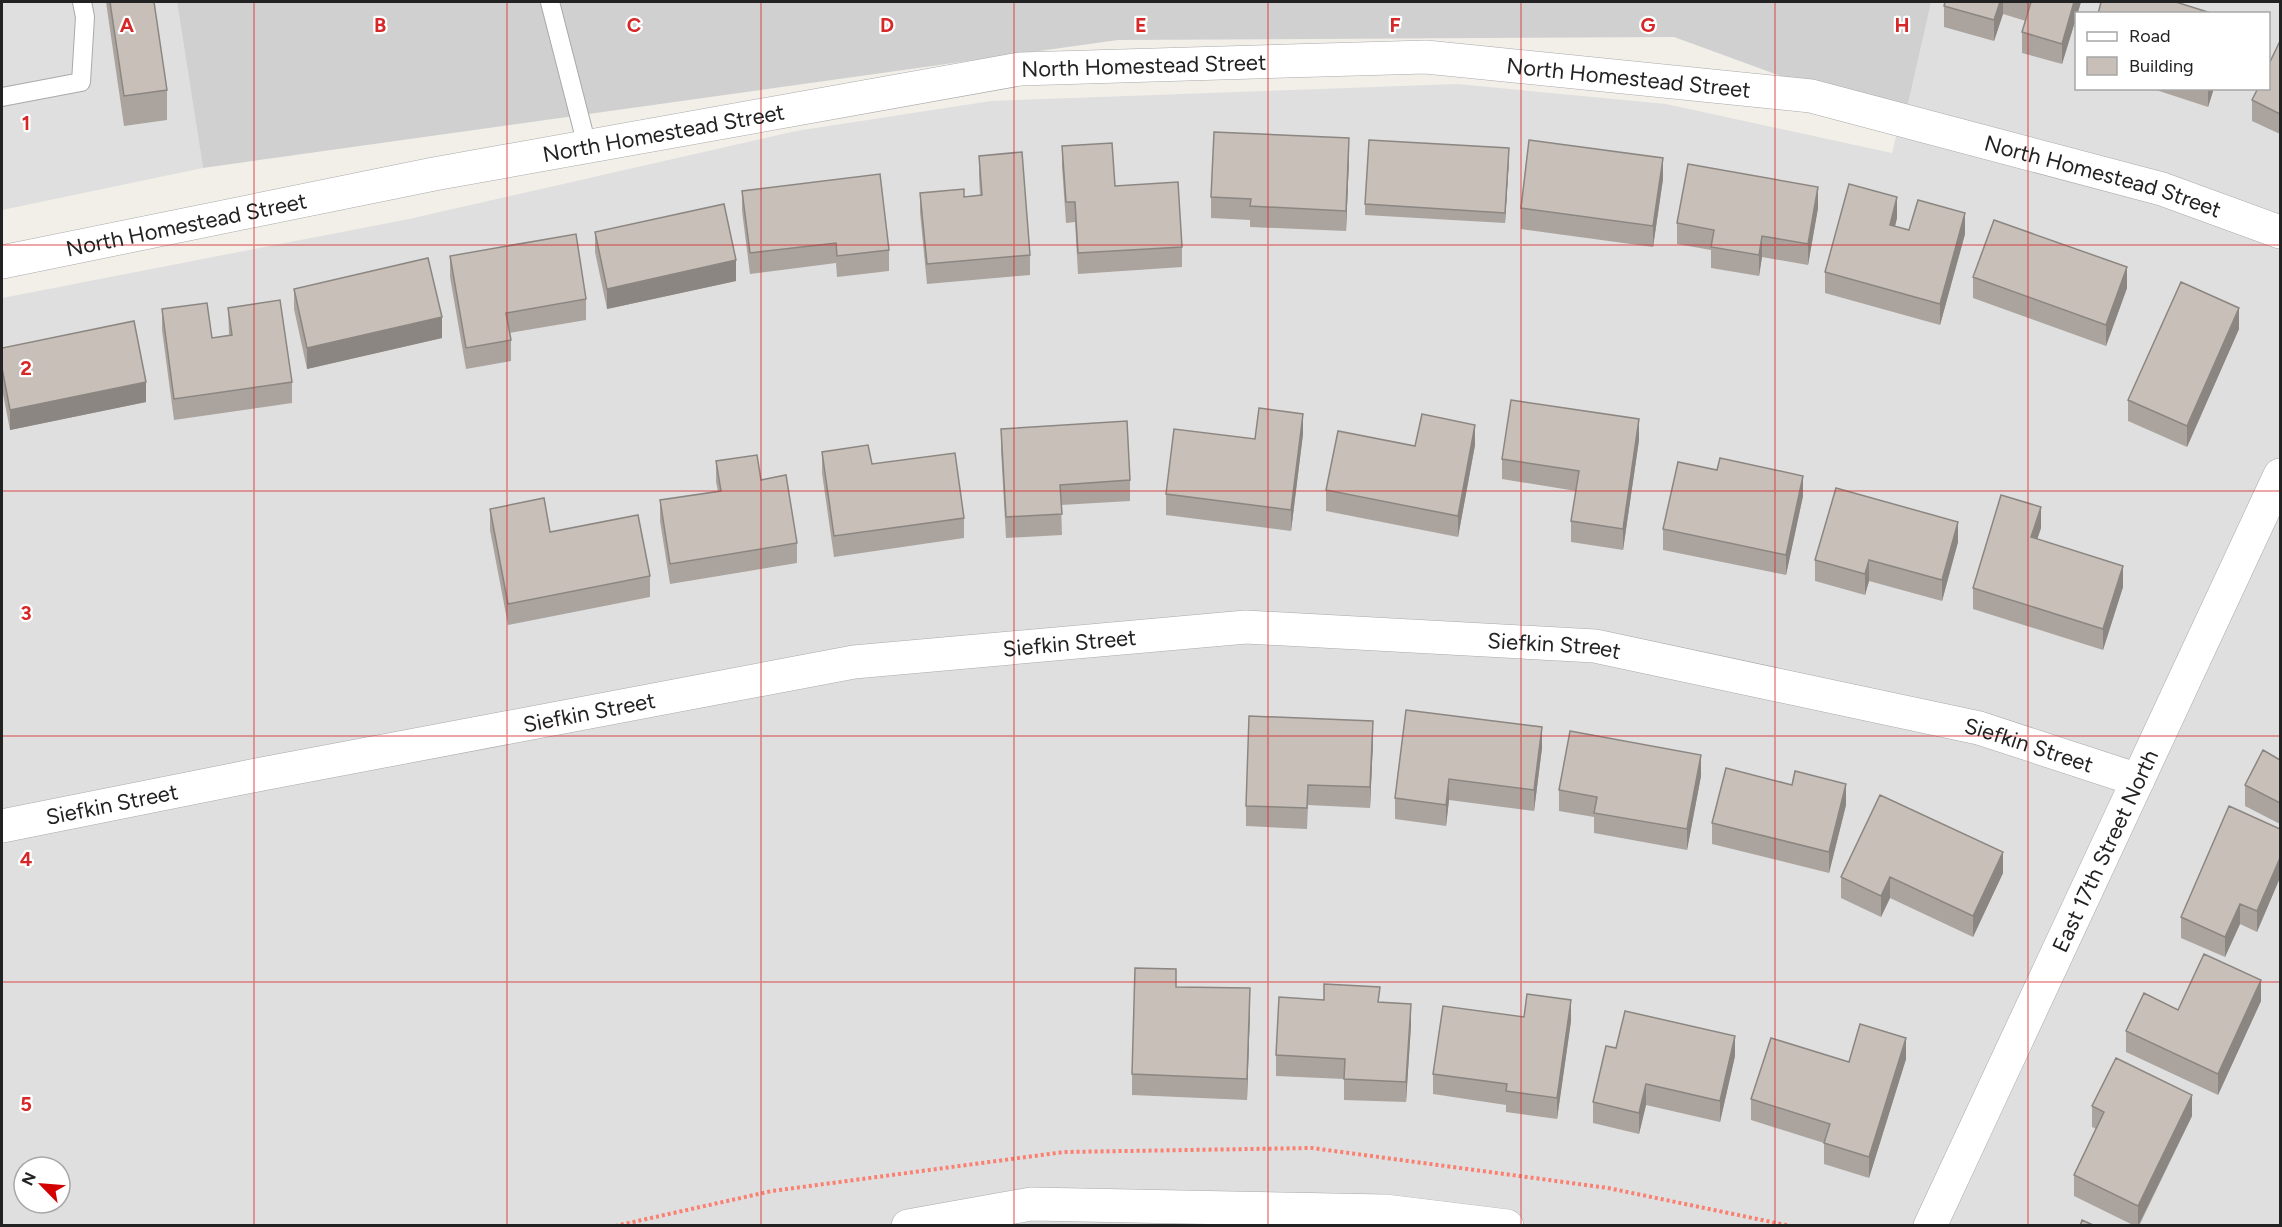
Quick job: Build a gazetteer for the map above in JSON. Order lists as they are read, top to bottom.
{
  "streets": {
    "street": ["North Homestead Street", "Siefkin Street", "East 17th Street North"]
  },
  "crossings": [
    ["Siefkin Street", "East 17th Street North"]
  ],
  "legend": ["Road", "Building"],
  "north": "top left",
  "grid": {
    "columns": [
      "A",
      "B",
      "C",
      "D",
      "E",
      "F",
      "G",
      "H"
    ],
    "rows": [
      "1",
      "2",
      "3",
      "4",
      "5"
    ]
  }
}
